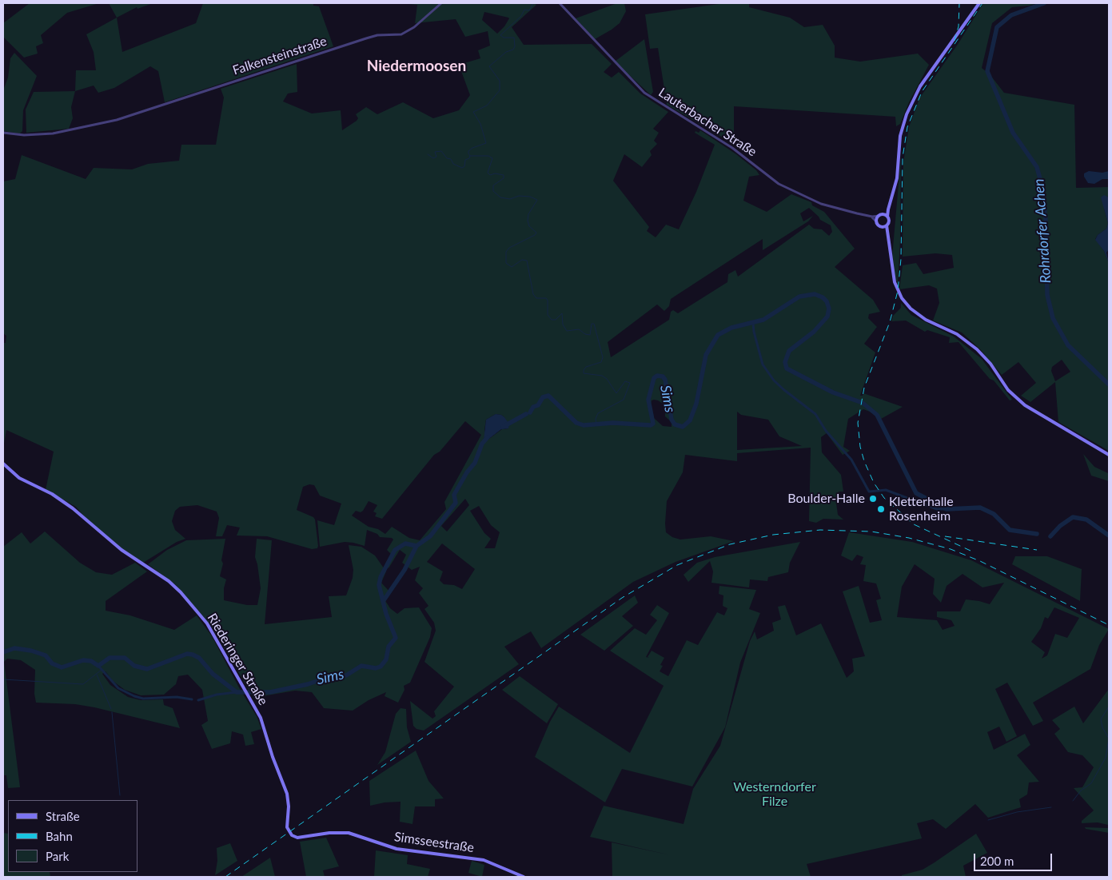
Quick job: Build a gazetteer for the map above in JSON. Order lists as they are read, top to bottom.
{
  "streets": {
    "main road": ["Riederinger Straße", "Simsseestraße"],
    "street": ["Falkensteinstraße", "Lauterbacher Straße"]
  },
  "crossings": [
    ["Riederinger Straße", "Simsseestraße"]
  ],
  "districts": ["Niedermoosen"],
  "water": ["Rohrdorfer Achen", "Sims"],
  "parks": ["Westerndorfer Filze"],
  "places": ["Boulder-Halle", "Kletterhalle Rosenheim"],
  "legend": ["Straße", "Bahn", "Park"],
  "scale_bar": "200 m"
}
